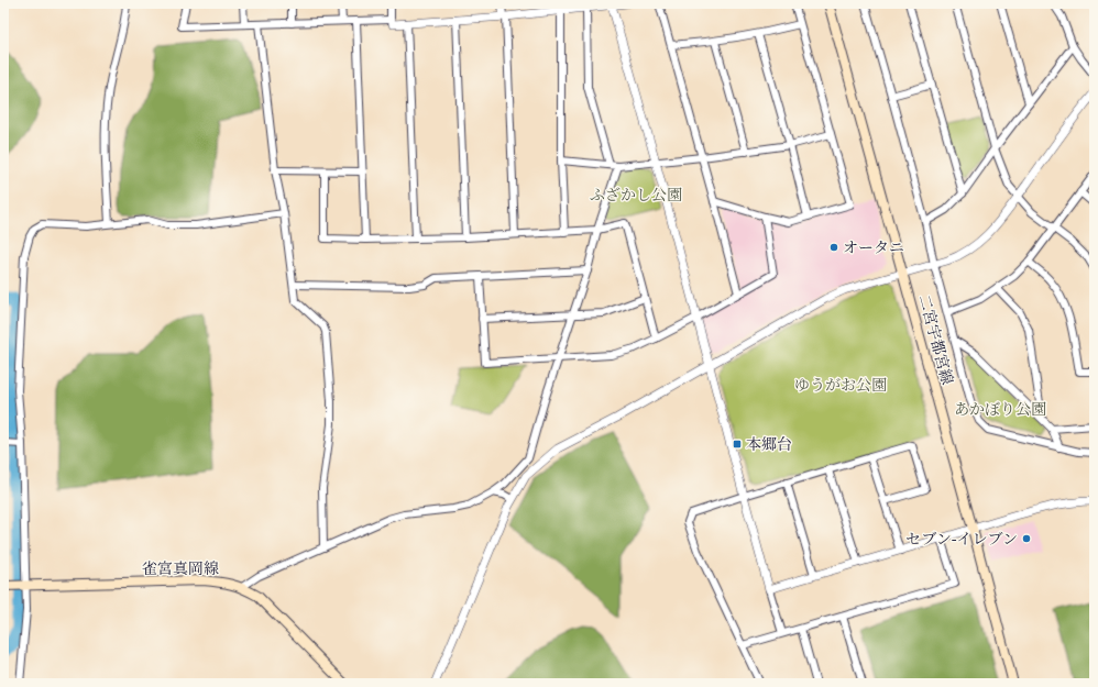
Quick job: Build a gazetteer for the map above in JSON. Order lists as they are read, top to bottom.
{
  "streets": {
    "main road": ["二宮宇都宮線", "雀宮真岡線"]
  },
  "parks": ["ふざかし公園", "ゆうがお公園", "あかぼり公園"],
  "places": {
    "other": ["オータニ", "セブン-イレブン"],
    "transit": ["本郷台"]
  }
}
